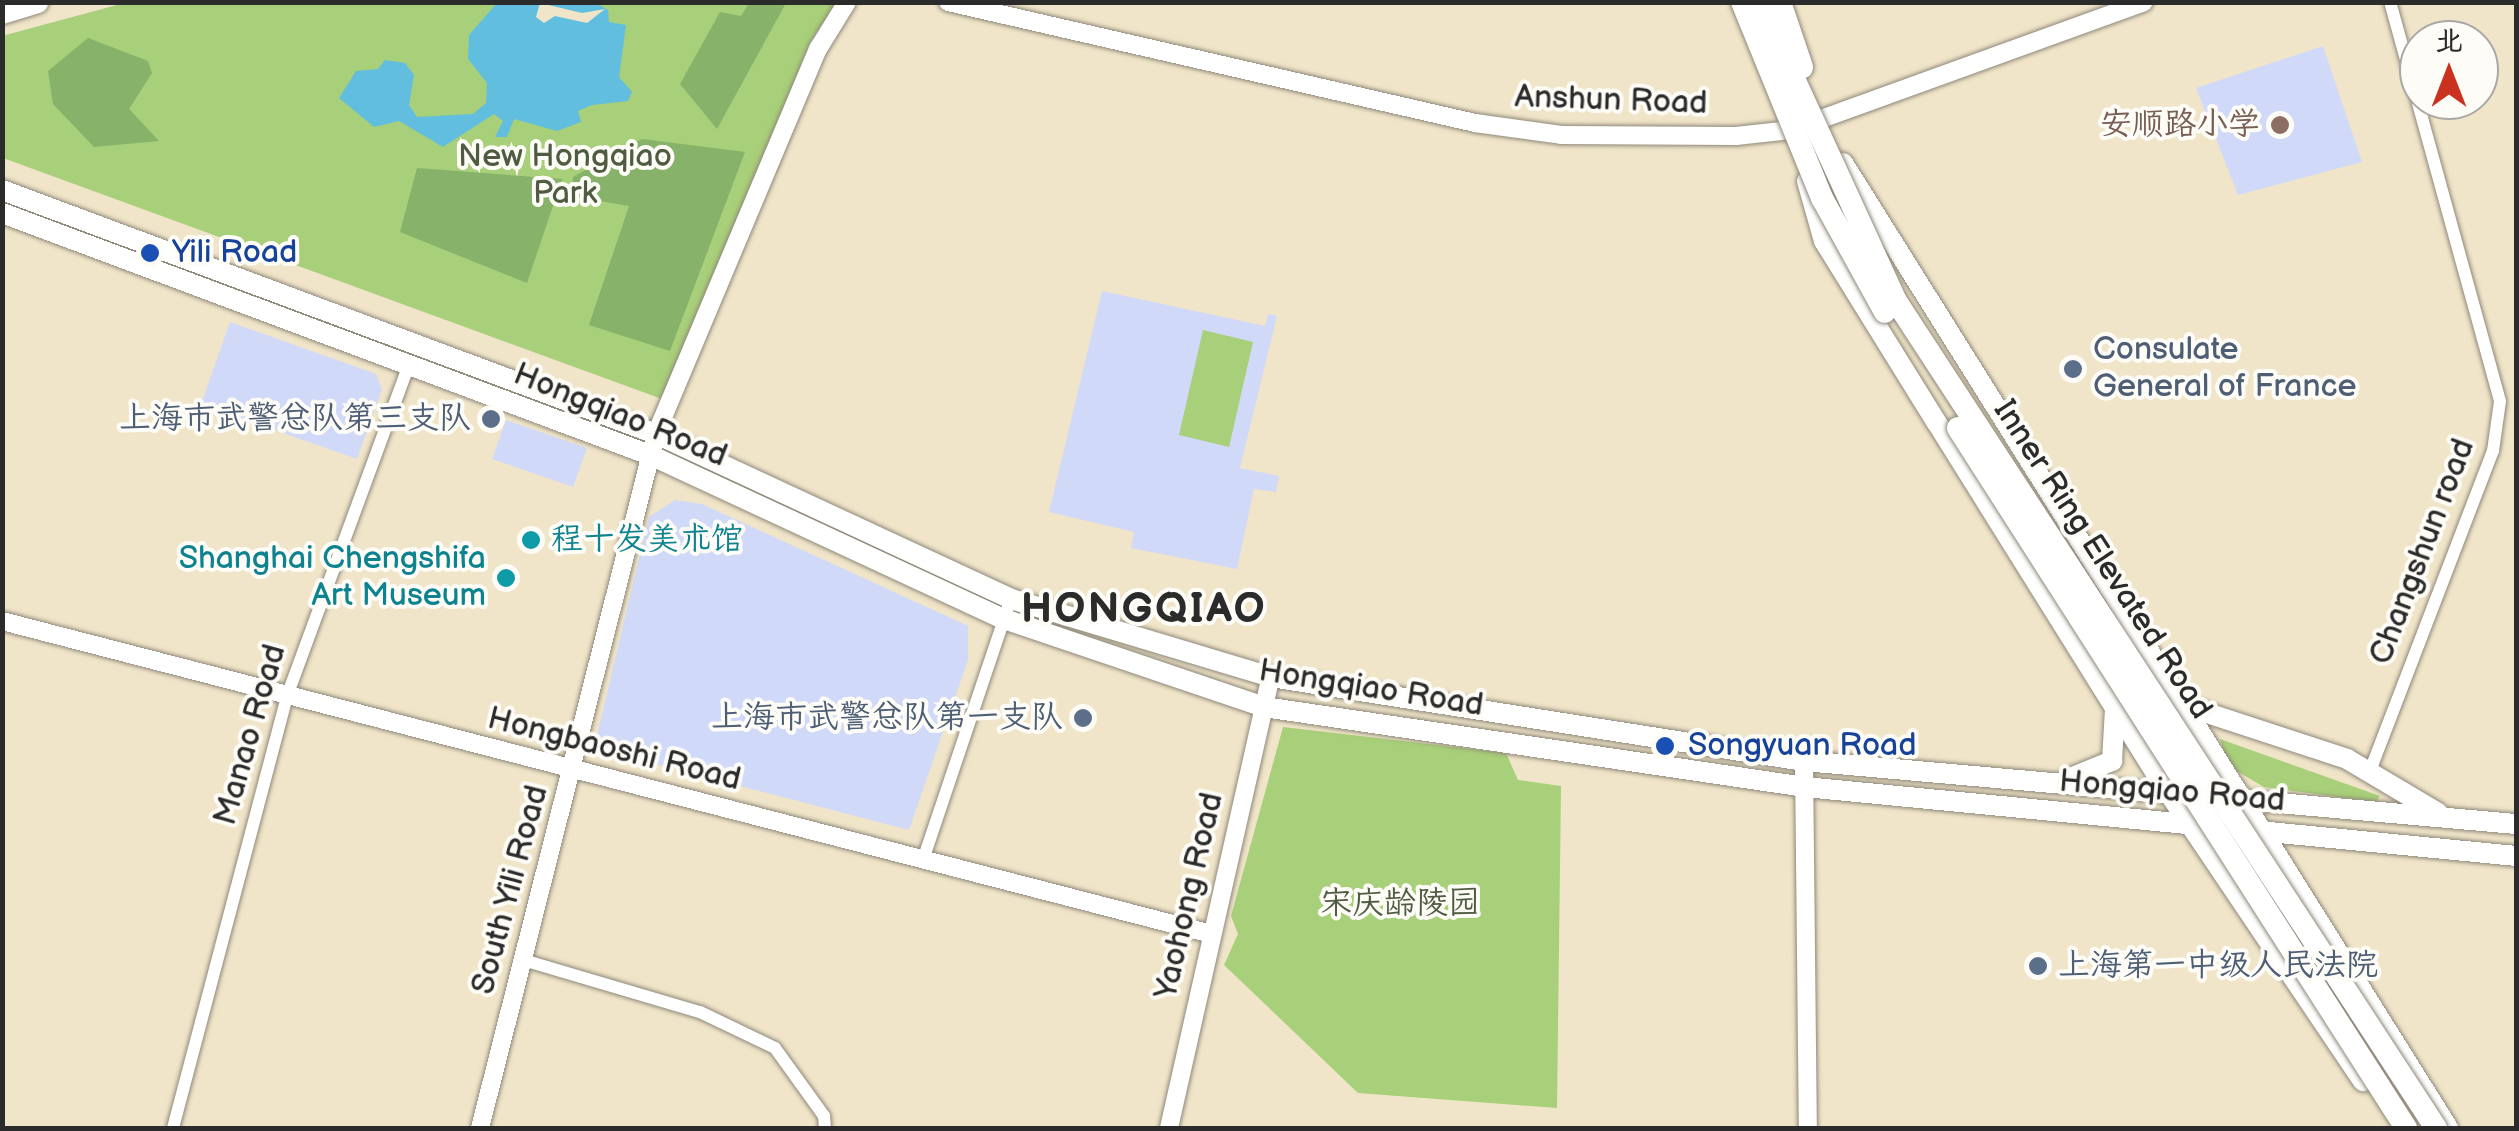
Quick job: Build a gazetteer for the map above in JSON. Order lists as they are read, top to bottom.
{
  "streets": {
    "highway": ["Inner Ring Elevated Road"],
    "main road": ["Hongqiao Road"],
    "street": [
      "Anshun Road",
      "Changshun road",
      "Manao Road",
      "Hongbaoshi Road",
      "South Yili Road",
      "Yaohong Road"
    ]
  },
  "crossings": [
    ["Hongqiao Road", "Manao Road"],
    ["Hongqiao Road", "South Yili Road"],
    ["Hongqiao Road", "Yaohong Road"],
    ["Manao Road", "Hongbaoshi Road"],
    ["Hongbaoshi Road", "South Yili Road"],
    ["Hongbaoshi Road", "Yaohong Road"]
  ],
  "districts": ["HONGQIAO"],
  "parks": ["New Hongqiao Park", "宋庆龄陵园"],
  "places": [
    "安顺路小学",
    "Yili Road",
    "Consulate General of France",
    "上海市武警总队第三支队",
    "程十发美术馆",
    "Shanghai Chengshifa Art Museum",
    "上海市武警总队第一支队",
    "Songyuan Road",
    "上海第一中级人民法院"
  ],
  "north": "top"
}
